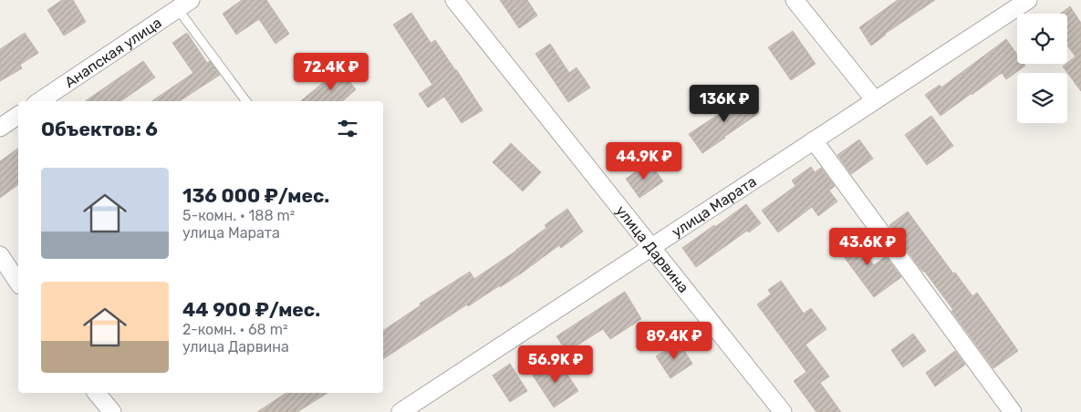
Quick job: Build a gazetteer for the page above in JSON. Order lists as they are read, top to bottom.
{
  "streets": {
    "street": ["Анапская улица", "улица Марата", "улица Дарвина"]
  },
  "crossings": [
    ["улица Марата", "улица Дарвина"]
  ],
  "page": {
    "price": [
      "72.4K ₽",
      "136K ₽",
      "44.9K ₽",
      "43.6K ₽",
      "89.4K ₽",
      "56.9K ₽"
    ],
    "heading": "Объектов: 6",
    "list": [
      {
        "name": "136 000 ₽/мес.",
        "note": "5-комн. · 188 m² · улица Марата"
      },
      {
        "name": "44 900 ₽/мес.",
        "note": "2-комн. · 68 m² · улица Дарвина"
      }
    ]
  }
}
